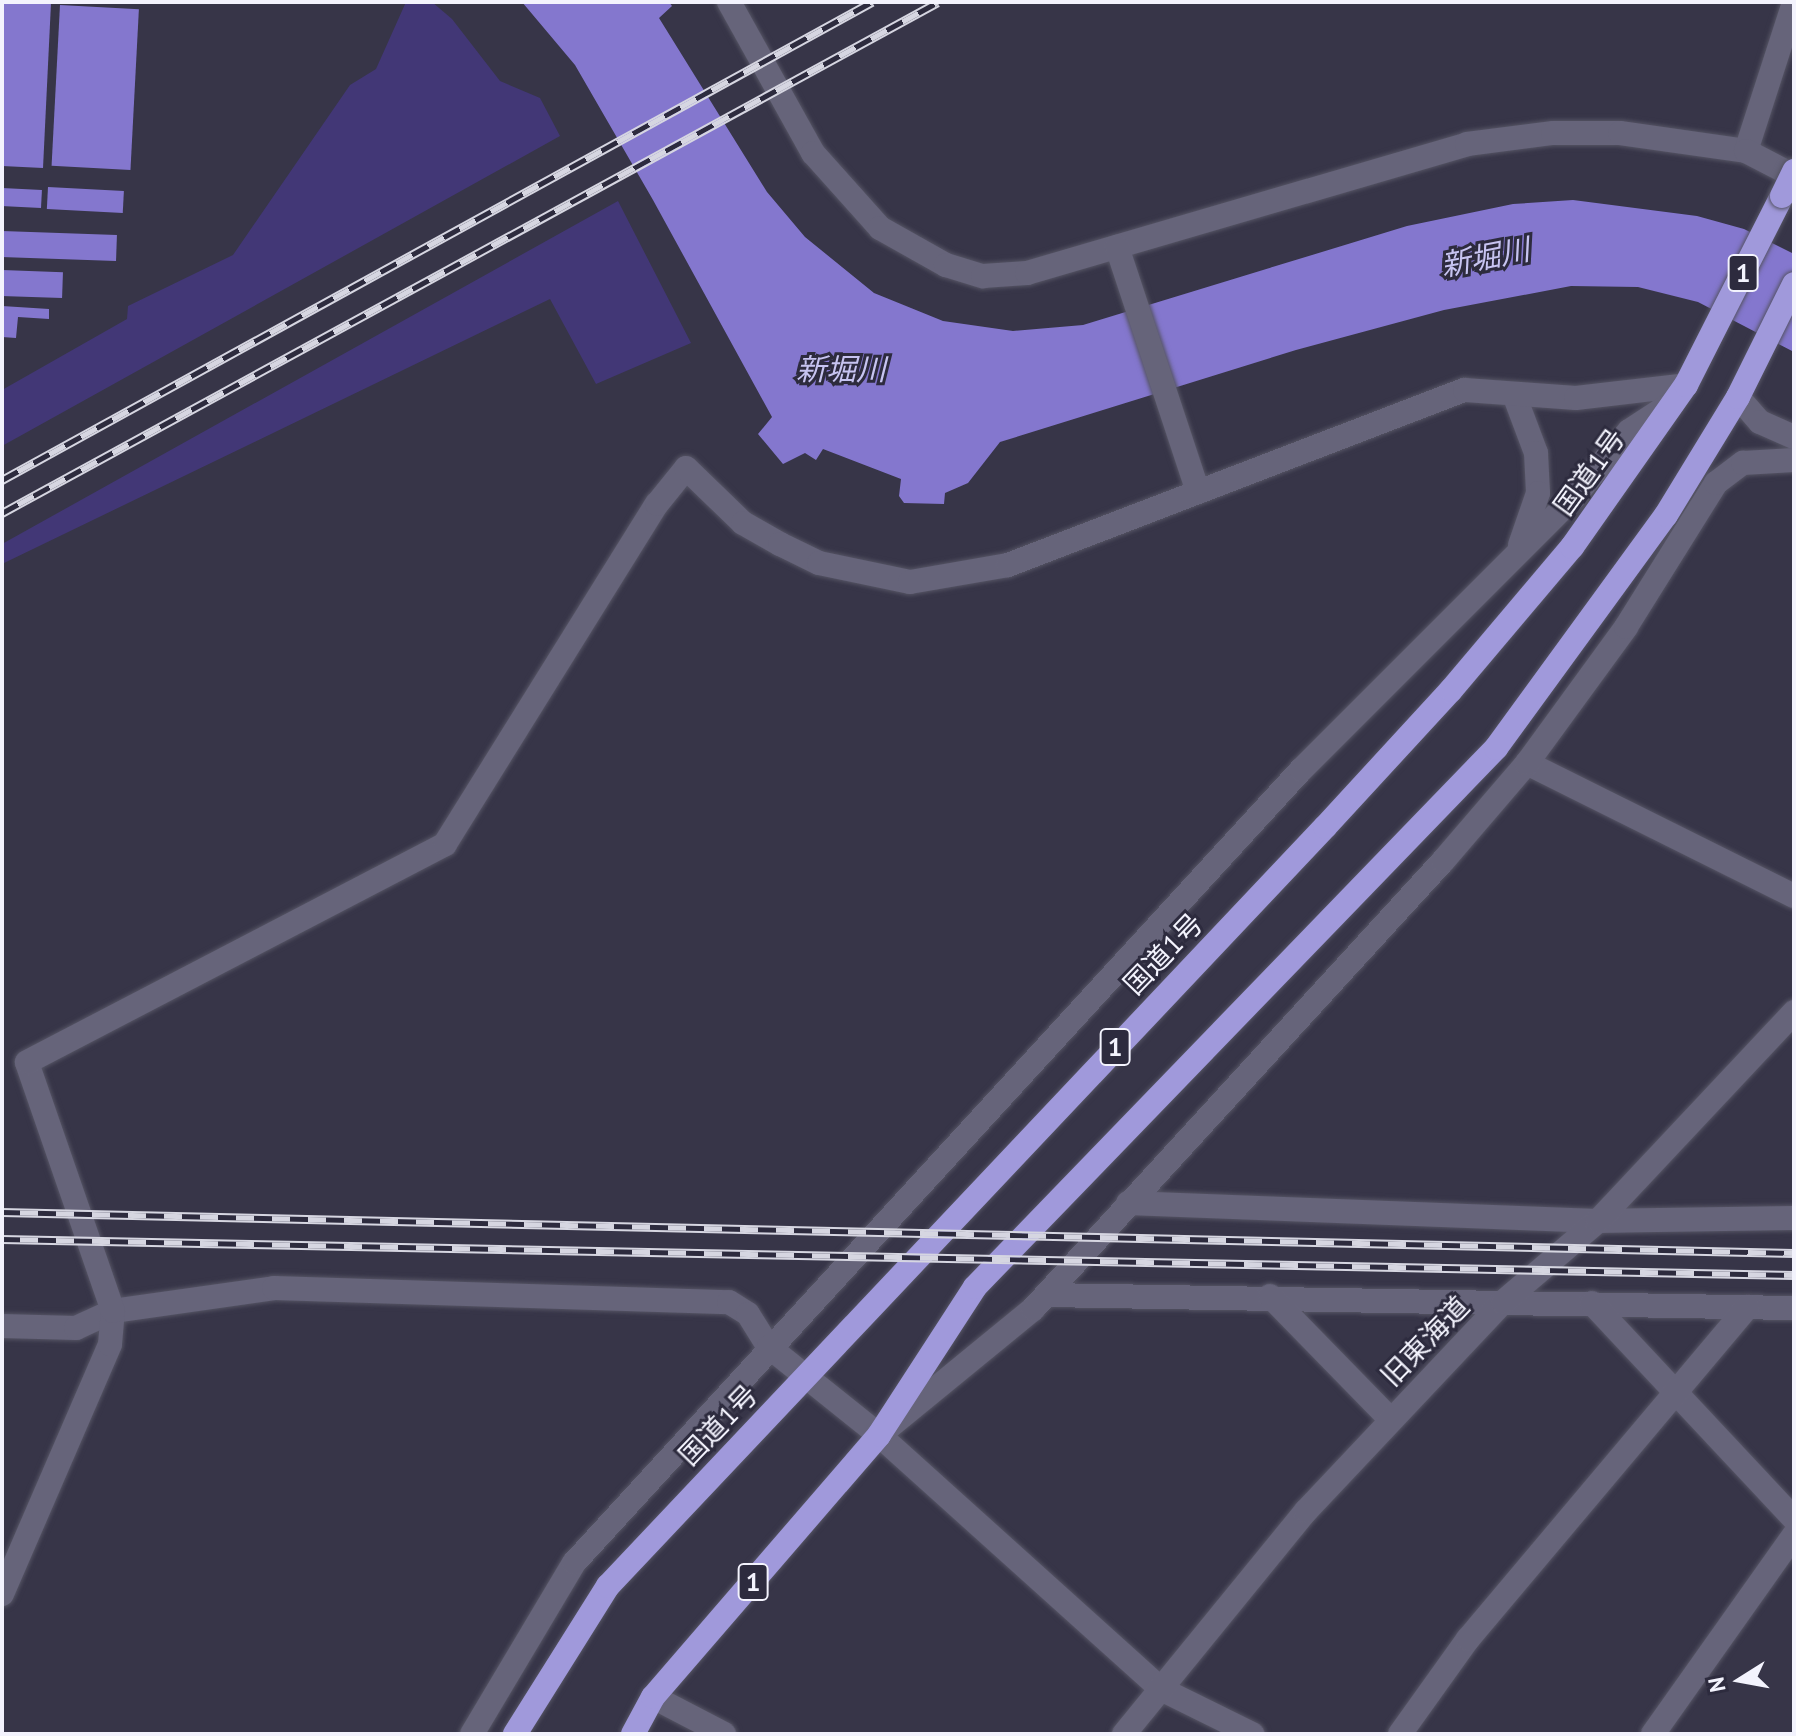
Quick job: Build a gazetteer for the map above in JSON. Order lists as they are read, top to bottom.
{
  "streets": {
    "highway": ["1", "国道1号"],
    "street": ["旧東海道"]
  },
  "water": ["新堀川"],
  "north": "left"
}
